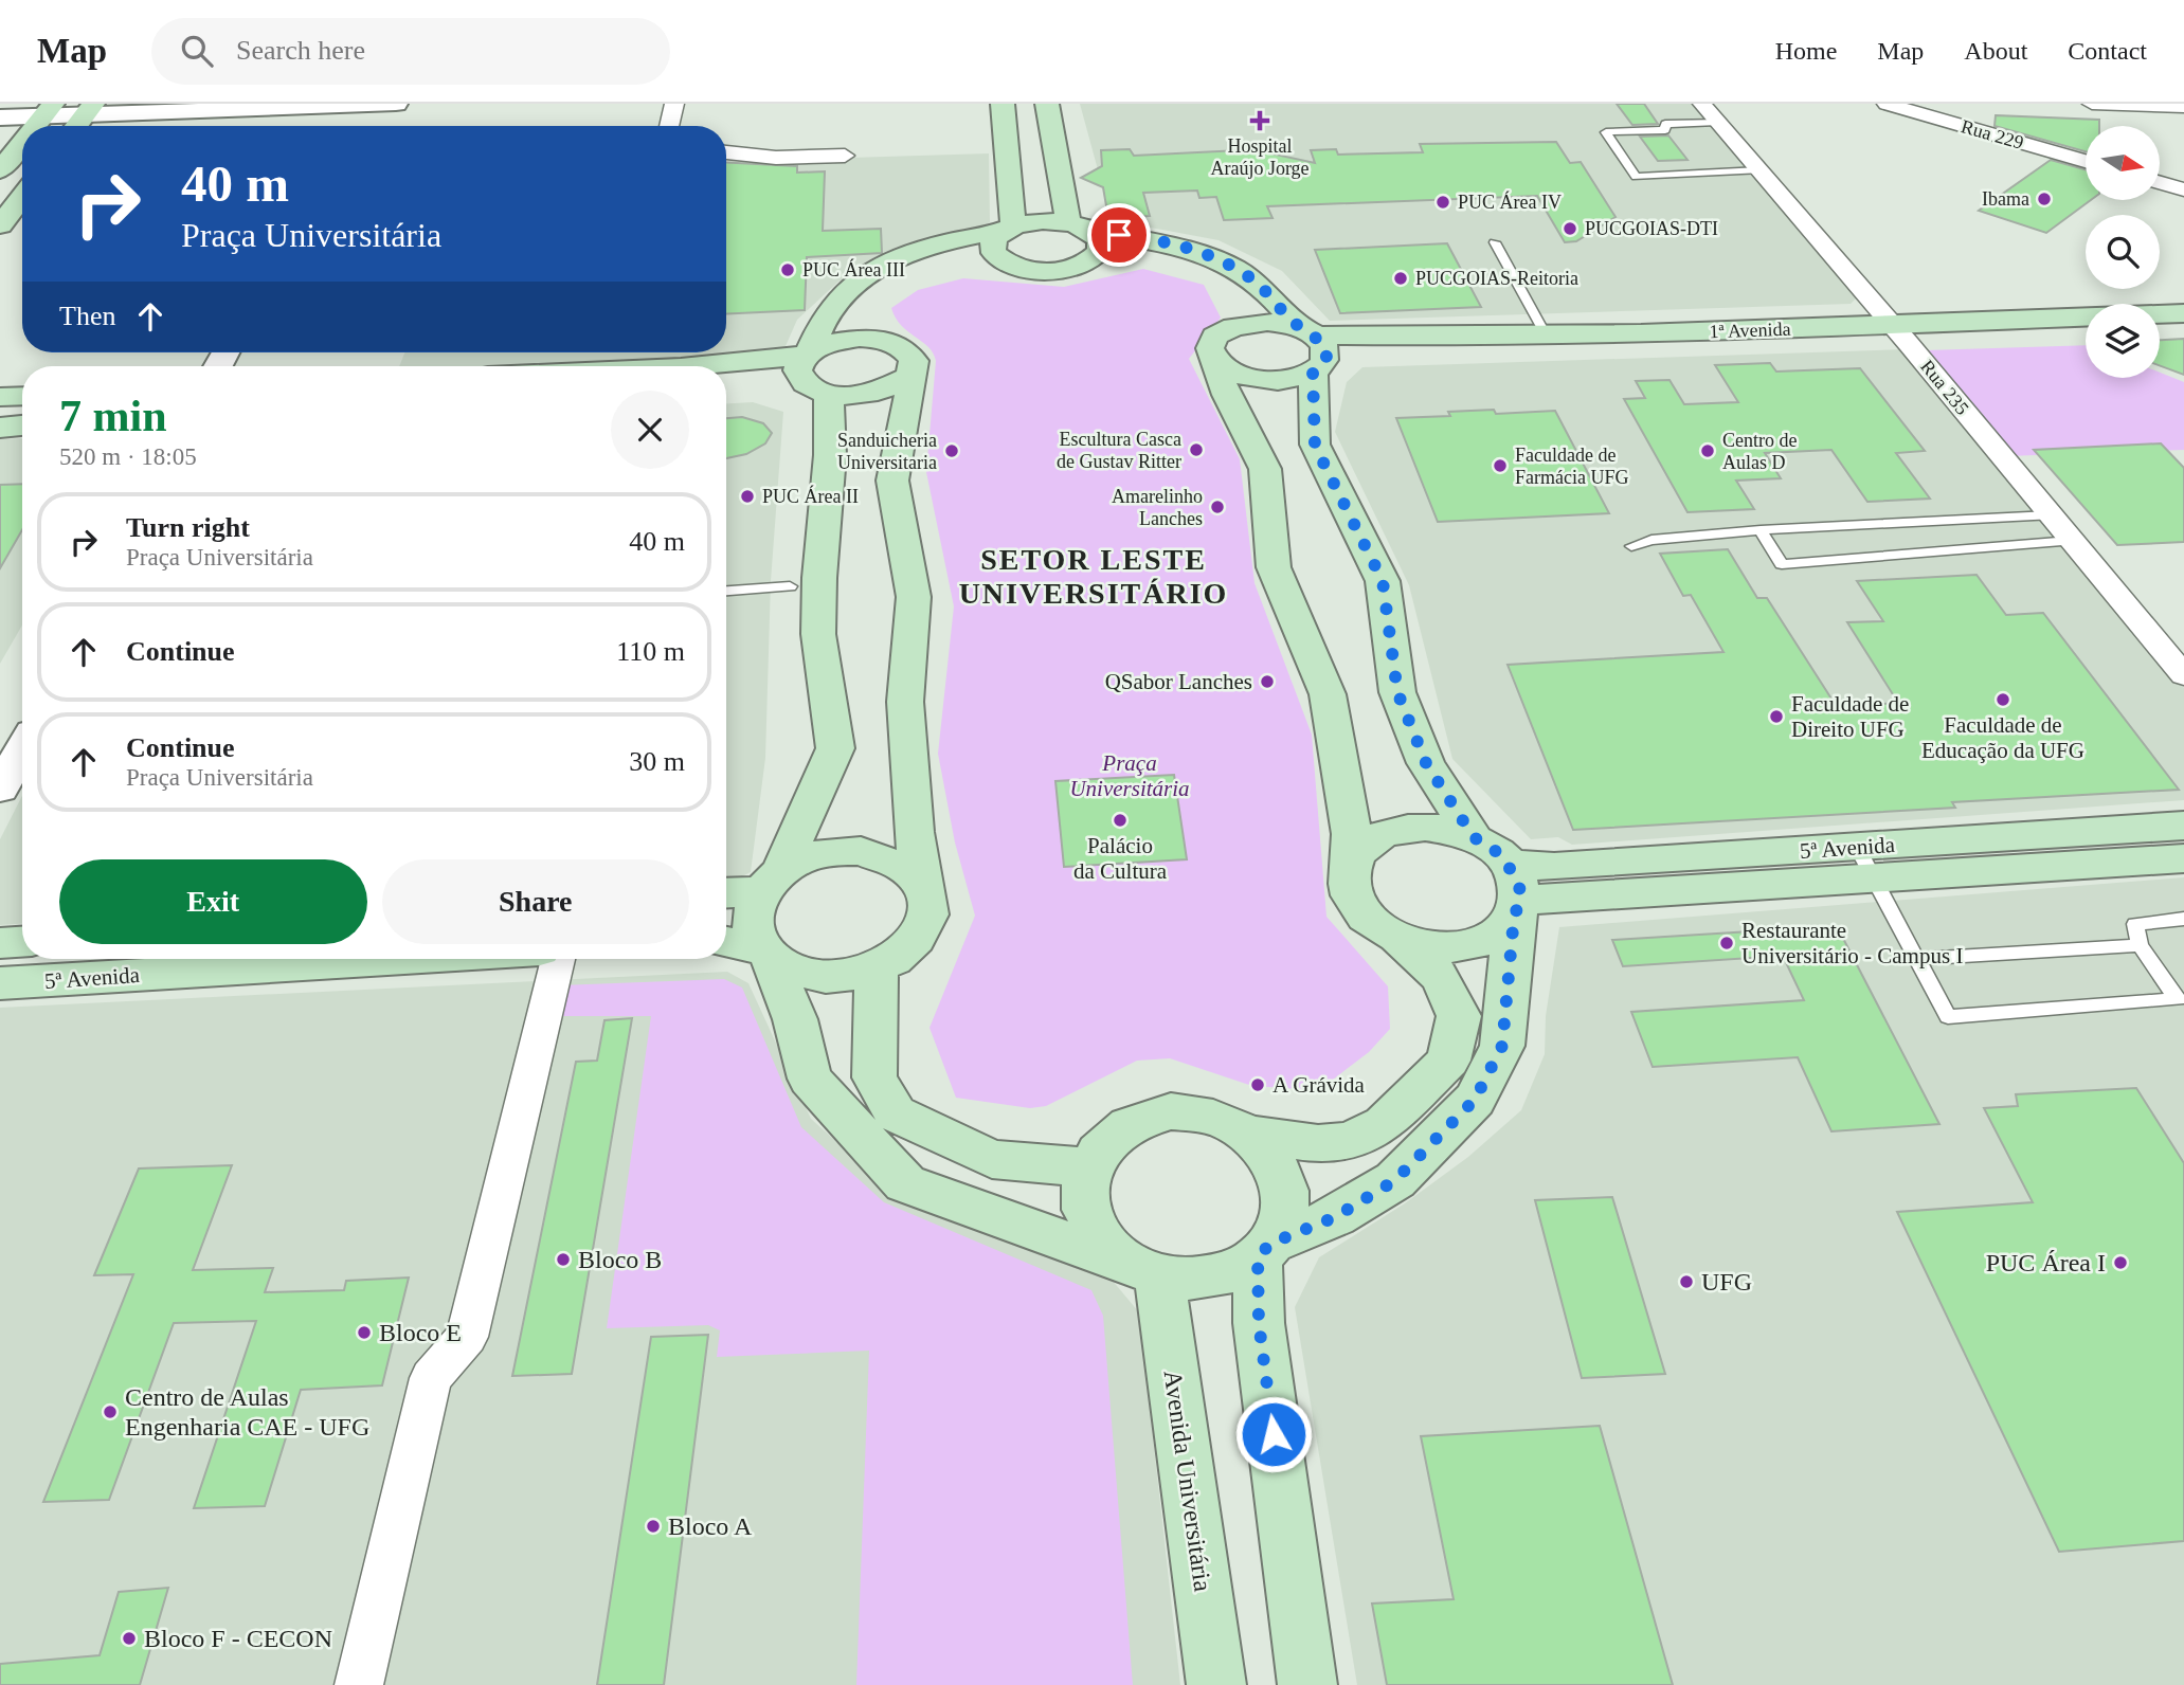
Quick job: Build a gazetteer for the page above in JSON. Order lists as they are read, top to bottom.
{
  "streets": {
    "main road": ["1ª Avenida", "5ª Avenida", "Avenida Universitária"],
    "street": ["Rua 229", "Rua 235"]
  },
  "crossings": [
    ["1ª Avenida", "Rua 235"]
  ],
  "districts": ["SETOR LESTE UNIVERSITÁRIO"],
  "parks": ["Praça Universitária"],
  "places": {
    "health": ["Hospital Araújo Jorge"],
    "other": [
      "Ibama",
      "PUC Área IV",
      "PUCGOIAS-DTI",
      "PUC Área III",
      "PUCGOIAS-Reitoria",
      "Escultura Casca de Gustav Ritter",
      "Sanduicheria Universitaria",
      "Centro de Aulas D",
      "Faculdade de Farmácia UFG",
      "PUC Área II",
      "Amarelinho Lanches",
      "QSabor Lanches",
      "Faculdade de Educação da UFG",
      "Faculdade de Direito UFG",
      "Palácio da Cultura",
      "Restaurante Universitário - Campus I",
      "A Grávida",
      "Bloco B",
      "PUC Área I",
      "UFG",
      "Bloco E",
      "Centro de Aulas Engenharia CAE - UFG",
      "Bloco A",
      "Bloco F - CECON"
    ]
  },
  "north": "right",
  "page": {
    "header": "Map",
    "search": "Search here",
    "nav": [
      "Home",
      "Map",
      "About",
      "Contact"
    ],
    "turn": ["40 m", "Praça Universitária"],
    "then": "Then",
    "heading": ["7 min", "520 m · 18:05"],
    "list": [
      {
        "name": "Turn right",
        "note": "Praça Universitária",
        "value": "40 m"
      },
      {
        "name": "Continue",
        "value": "110 m"
      },
      {
        "name": "Continue",
        "note": "Praça Universitária",
        "value": "30 m"
      }
    ],
    "buttons": ["Exit", "Share"]
  }
}
